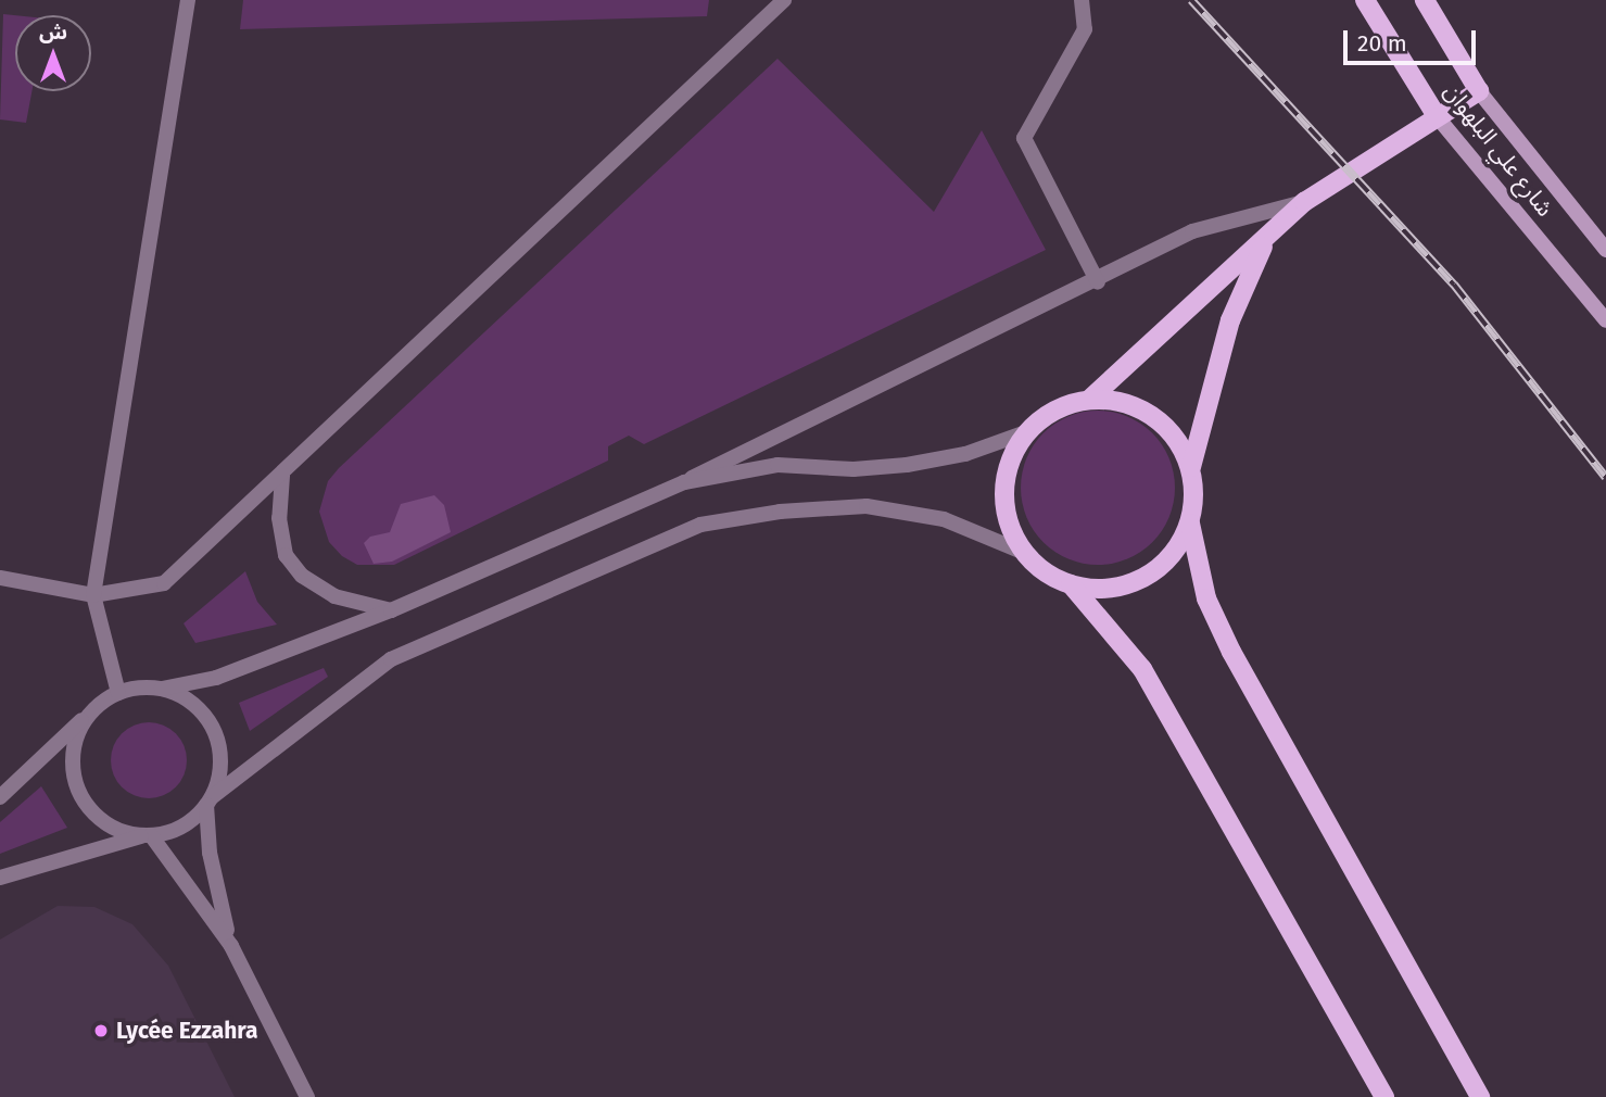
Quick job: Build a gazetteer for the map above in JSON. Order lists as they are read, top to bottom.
{
  "streets": {
    "main road": ["شارع علي البلهوان"]
  },
  "places": ["Lycée Ezzahra"],
  "scale_bar": "20 m",
  "north": "top"
}
